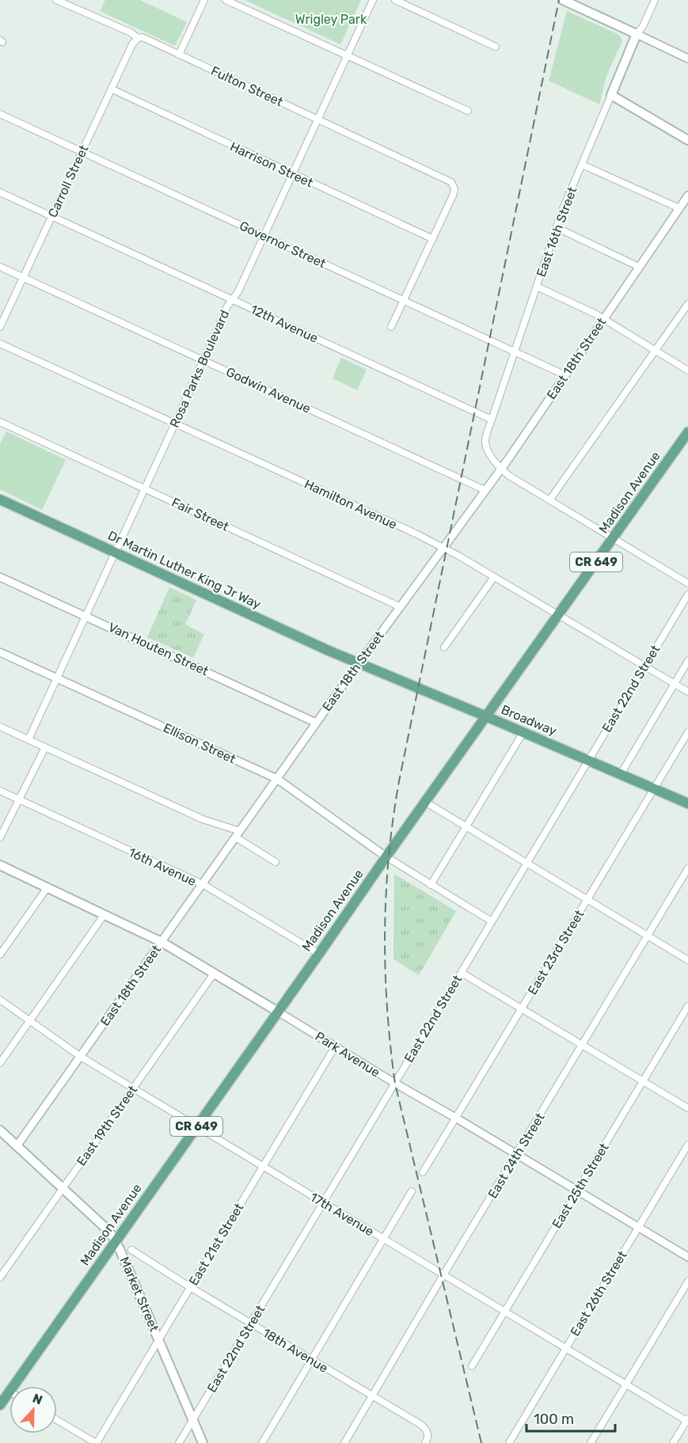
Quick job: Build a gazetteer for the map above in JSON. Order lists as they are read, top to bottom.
{
  "streets": {
    "main road": [
      "East 16th Street",
      "Madison Avenue",
      "CR 649",
      "Dr Martin Luther King Jr Way",
      "Broadway",
      "Park Avenue",
      "Market Street"
    ],
    "street": [
      "Fulton Street",
      "Harrison Street",
      "Carroll Street",
      "Governor Street",
      "12th Avenue",
      "East 18th Street",
      "Rosa Parks Boulevard",
      "Godwin Avenue",
      "Hamilton Avenue",
      "Fair Street",
      "Van Houten Street",
      "East 22nd Street",
      "Ellison Street",
      "16th Avenue",
      "East 23rd Street",
      "East 19th Street",
      "East 24th Street",
      "East 25th Street",
      "17th Avenue",
      "East 21st Street",
      "East 26th Street",
      "18th Avenue"
    ]
  },
  "crossings": [
    ["Fulton Street", "Harrison Street"],
    ["Fulton Street", "Carroll Street"],
    ["Fulton Street", "Rosa Parks Boulevard"],
    ["Harrison Street", "Carroll Street"],
    ["Harrison Street", "Rosa Parks Boulevard"],
    ["Carroll Street", "Governor Street"],
    ["Carroll Street", "12th Avenue"],
    ["Carroll Street", "Godwin Avenue"],
    ["East 16th Street", "Governor Street"],
    ["East 16th Street", "12th Avenue"],
    ["East 16th Street", "East 18th Street"],
    ["Governor Street", "East 18th Street"],
    ["Governor Street", "Rosa Parks Boulevard"],
    ["12th Avenue", "Rosa Parks Boulevard"],
    ["East 18th Street", "Godwin Avenue"],
    ["East 18th Street", "Hamilton Avenue"],
    ["East 18th Street", "Fair Street"],
    ["East 18th Street", "Dr Martin Luther King Jr Way"],
    ["East 18th Street", "Van Houten Street"],
    ["East 18th Street", "Broadway"],
    ["East 18th Street", "Ellison Street"],
    ["East 18th Street", "16th Avenue"],
    ["East 18th Street", "Park Avenue"],
    ["East 18th Street", "17th Avenue"],
    ["East 18th Street", "Market Street"],
    ["Rosa Parks Boulevard", "Godwin Avenue"],
    ["Rosa Parks Boulevard", "Hamilton Avenue"],
    ["Rosa Parks Boulevard", "Fair Street"],
    ["Rosa Parks Boulevard", "Dr Martin Luther King Jr Way"],
    ["Rosa Parks Boulevard", "Van Houten Street"],
    ["Rosa Parks Boulevard", "Ellison Street"],
    ["Madison Avenue", "Hamilton Avenue"],
    ["Madison Avenue", "Broadway"],
    ["Madison Avenue", "Ellison Street"],
    ["Madison Avenue", "16th Avenue"],
    ["Madison Avenue", "Park Avenue"],
    ["Madison Avenue", "17th Avenue"],
    ["Madison Avenue", "Market Street"],
    ["Hamilton Avenue", "East 22nd Street"],
    ["Dr Martin Luther King Jr Way", "Broadway"],
    ["East 22nd Street", "Broadway"],
    ["East 22nd Street", "Park Avenue"],
    ["East 22nd Street", "17th Avenue"],
    ["East 22nd Street", "Market Street"],
    ["East 22nd Street", "18th Avenue"],
    ["Broadway", "East 23rd Street"],
    ["East 23rd Street", "Park Avenue"],
    ["Park Avenue", "East 19th Street"],
    ["Park Avenue", "East 24th Street"],
    ["Park Avenue", "East 25th Street"],
    ["Park Avenue", "East 21st Street"],
    ["Park Avenue", "East 26th Street"],
    ["East 19th Street", "17th Avenue"],
    ["East 19th Street", "Market Street"],
    ["East 24th Street", "17th Avenue"],
    ["East 24th Street", "18th Avenue"],
    ["East 25th Street", "17th Avenue"],
    ["17th Avenue", "East 21st Street"],
    ["17th Avenue", "East 26th Street"],
    ["East 21st Street", "Market Street"],
    ["East 21st Street", "18th Avenue"]
  ],
  "parks": ["Wrigley Park"],
  "scale_bar": "100 m",
  "north": "top"
}
